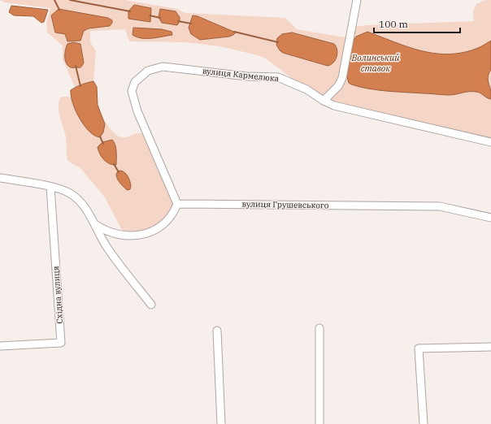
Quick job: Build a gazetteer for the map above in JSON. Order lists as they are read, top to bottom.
{
  "streets": {
    "street": ["вулиця Кармелюка", "вулиця Грушевського", "Східна вулиця"]
  },
  "crossings": [
    ["вулиця Кармелюка", "вулиця Грушевського"]
  ],
  "water": ["Волинський ставок"],
  "scale_bar": "100 m"
}
